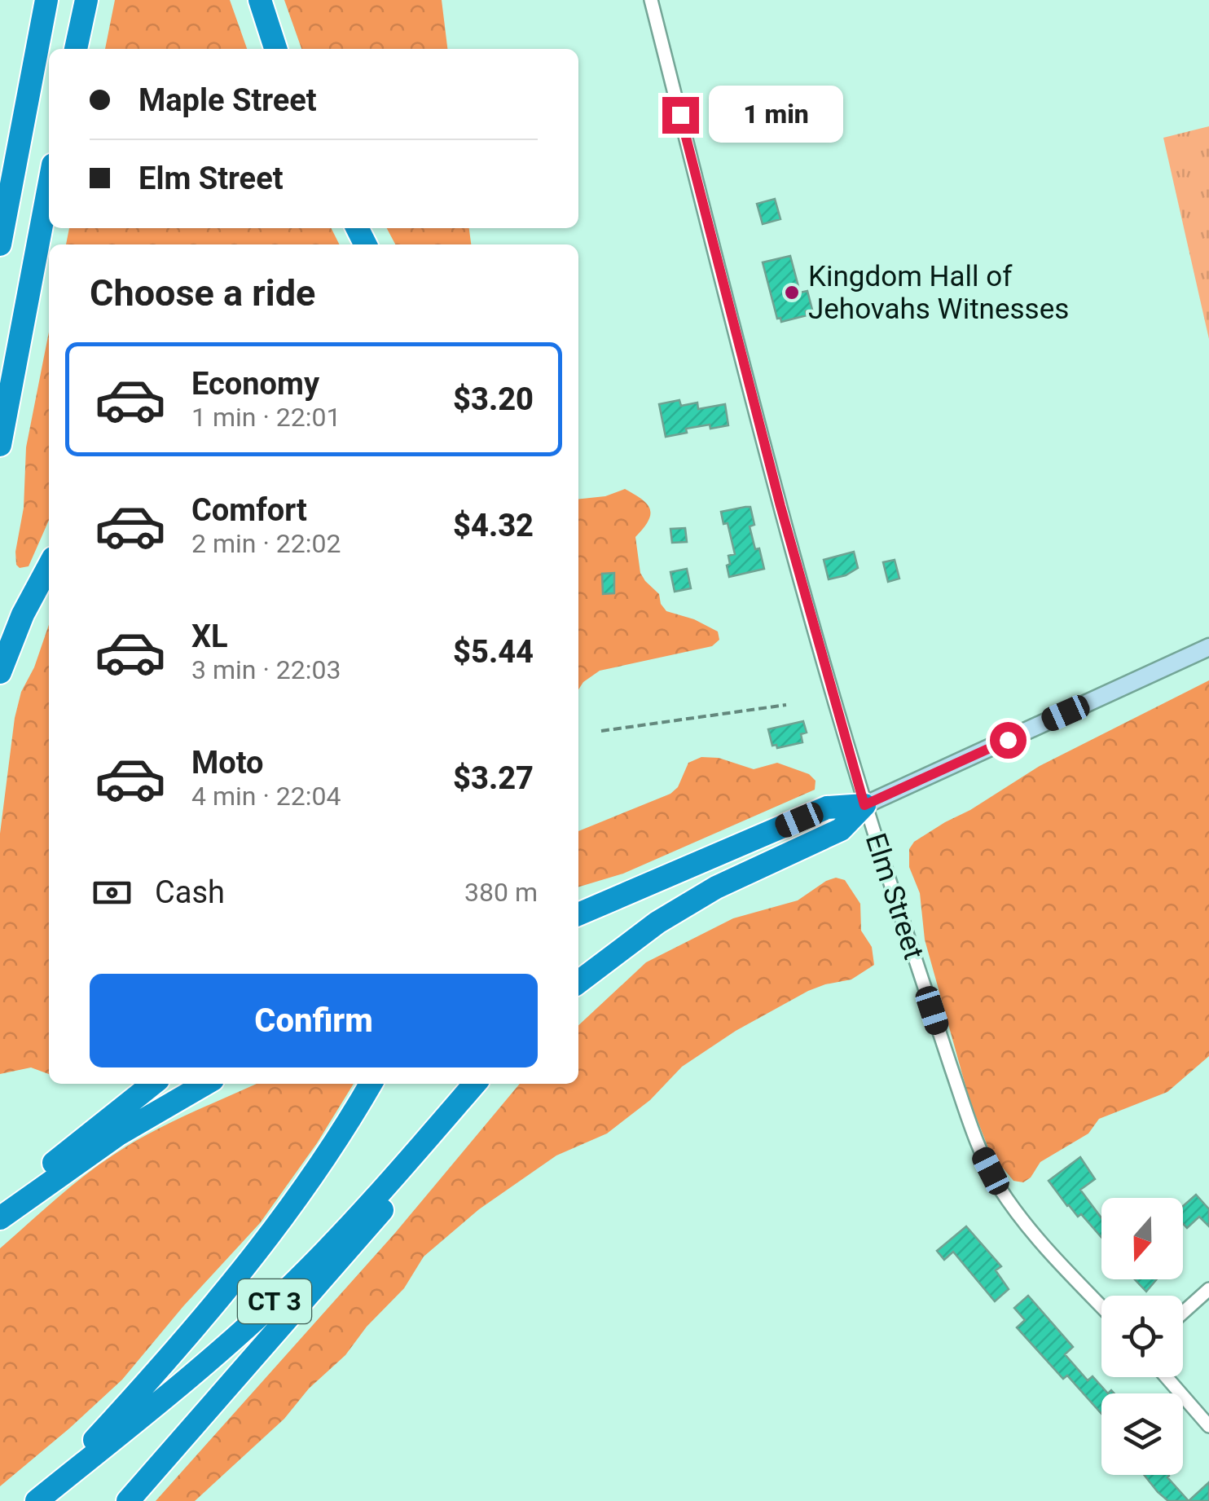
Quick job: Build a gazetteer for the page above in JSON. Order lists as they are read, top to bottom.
{
  "streets": {
    "highway": ["CT 3"],
    "street": ["Elm Street"]
  },
  "places": ["Kingdom Hall of Jehovahs Witnesses"],
  "north": "bottom",
  "page": {
    "banner": ["Maple Street", "Elm Street"],
    "bubble": "1 min",
    "heading": "Choose a ride",
    "list": [
      {
        "name": "Economy",
        "note": "1 min · 22:01",
        "value": "$3.20"
      },
      {
        "name": "Comfort",
        "note": "2 min · 22:02",
        "value": "$4.32"
      },
      {
        "name": "XL",
        "note": "3 min · 22:03",
        "value": "$5.44"
      },
      {
        "name": "Moto",
        "note": "4 min · 22:04",
        "value": "$3.27"
      }
    ],
    "pay": ["Cash", "380 m"],
    "buttons": "Confirm"
  }
}
